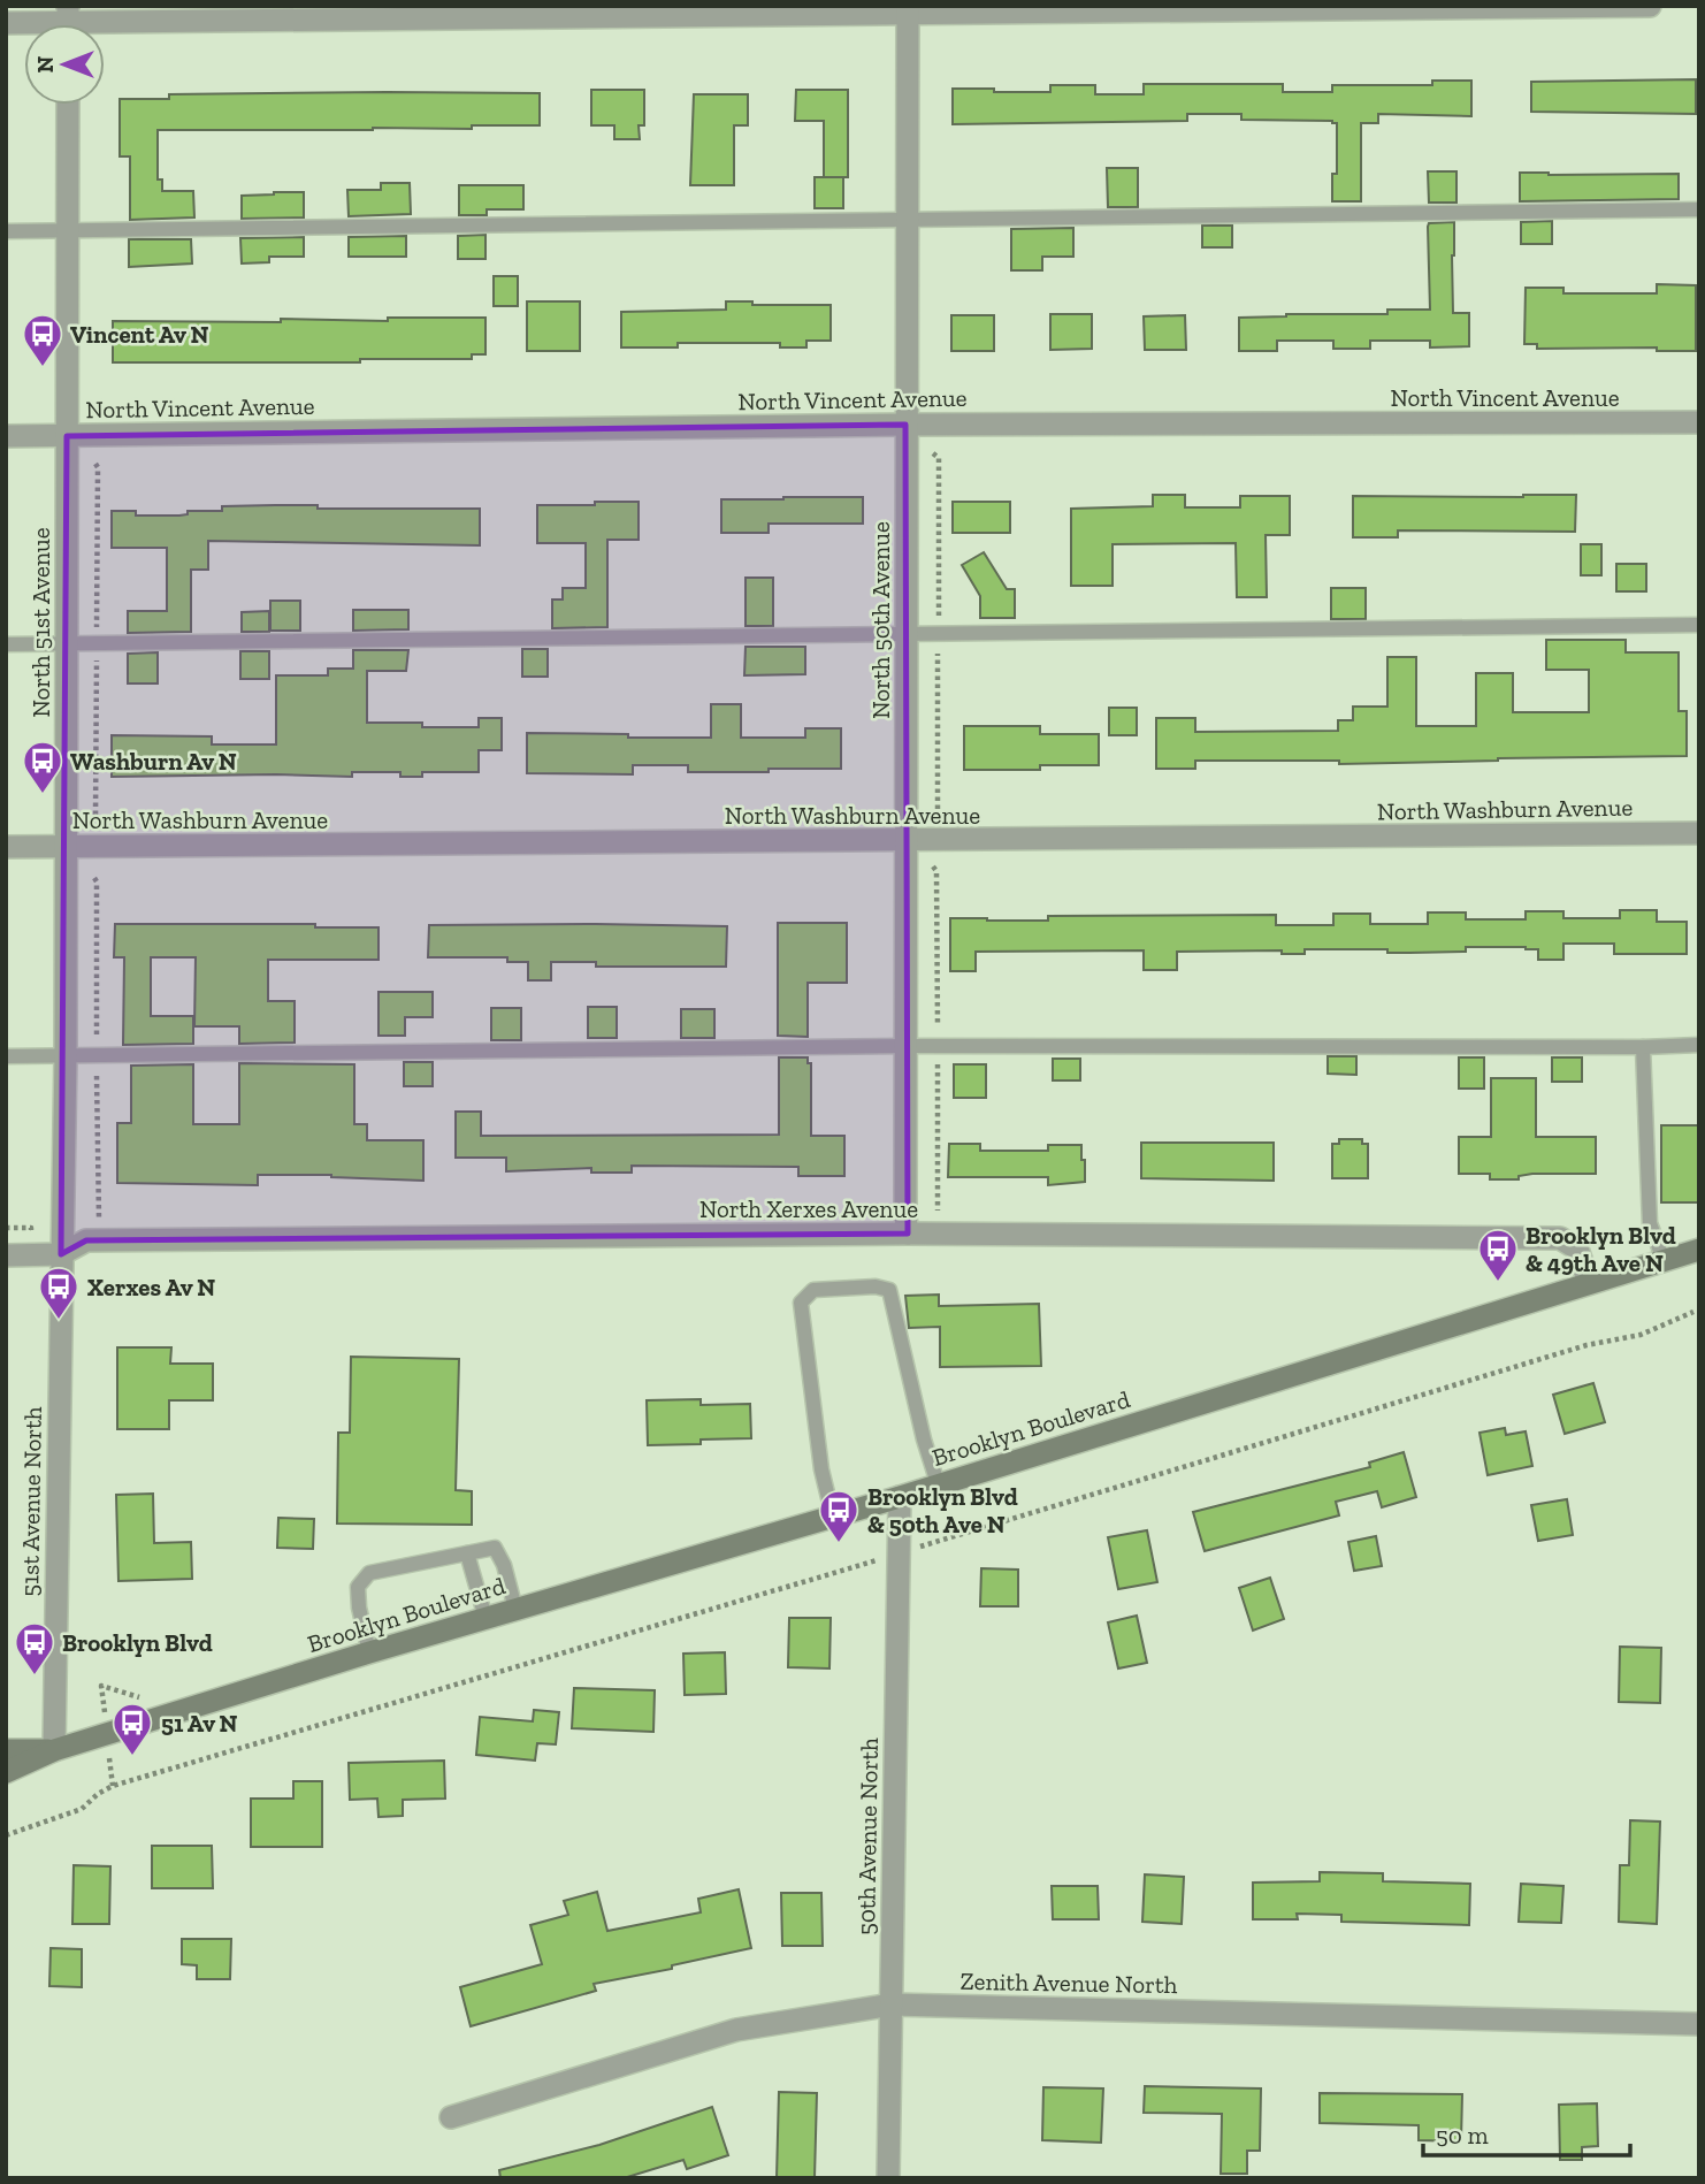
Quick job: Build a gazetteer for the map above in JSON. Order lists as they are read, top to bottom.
{
  "streets": {
    "main road": ["Brooklyn Boulevard"],
    "street": [
      "North Vincent Avenue",
      "North 50th Avenue",
      "North 51st Avenue",
      "North Washburn Avenue",
      "North Xerxes Avenue",
      "51st Avenue North",
      "50th Avenue North",
      "Zenith Avenue North"
    ]
  },
  "crossings": [
    ["North Vincent Avenue", "North 50th Avenue"],
    ["North Vincent Avenue", "North 51st Avenue"],
    ["North 50th Avenue", "North Washburn Avenue"],
    ["North 50th Avenue", "North Xerxes Avenue"],
    ["North 51st Avenue", "North Washburn Avenue"],
    ["North 51st Avenue", "North Xerxes Avenue"],
    ["North 51st Avenue", "51st Avenue North"],
    ["North Xerxes Avenue", "Brooklyn Boulevard"],
    ["North Xerxes Avenue", "51st Avenue North"],
    ["Brooklyn Boulevard", "51st Avenue North"],
    ["Brooklyn Boulevard", "50th Avenue North"],
    ["50th Avenue North", "Zenith Avenue North"]
  ],
  "places": {
    "bus stop": [
      "Vincent Av N",
      "Washburn Av N",
      "Brooklyn Blvd & 49th Ave N",
      "Xerxes Av N",
      "Brooklyn Blvd & 50th Ave N",
      "Brooklyn Blvd",
      "51 Av N"
    ]
  },
  "scale_bar": "50 m",
  "north": "left"
}
